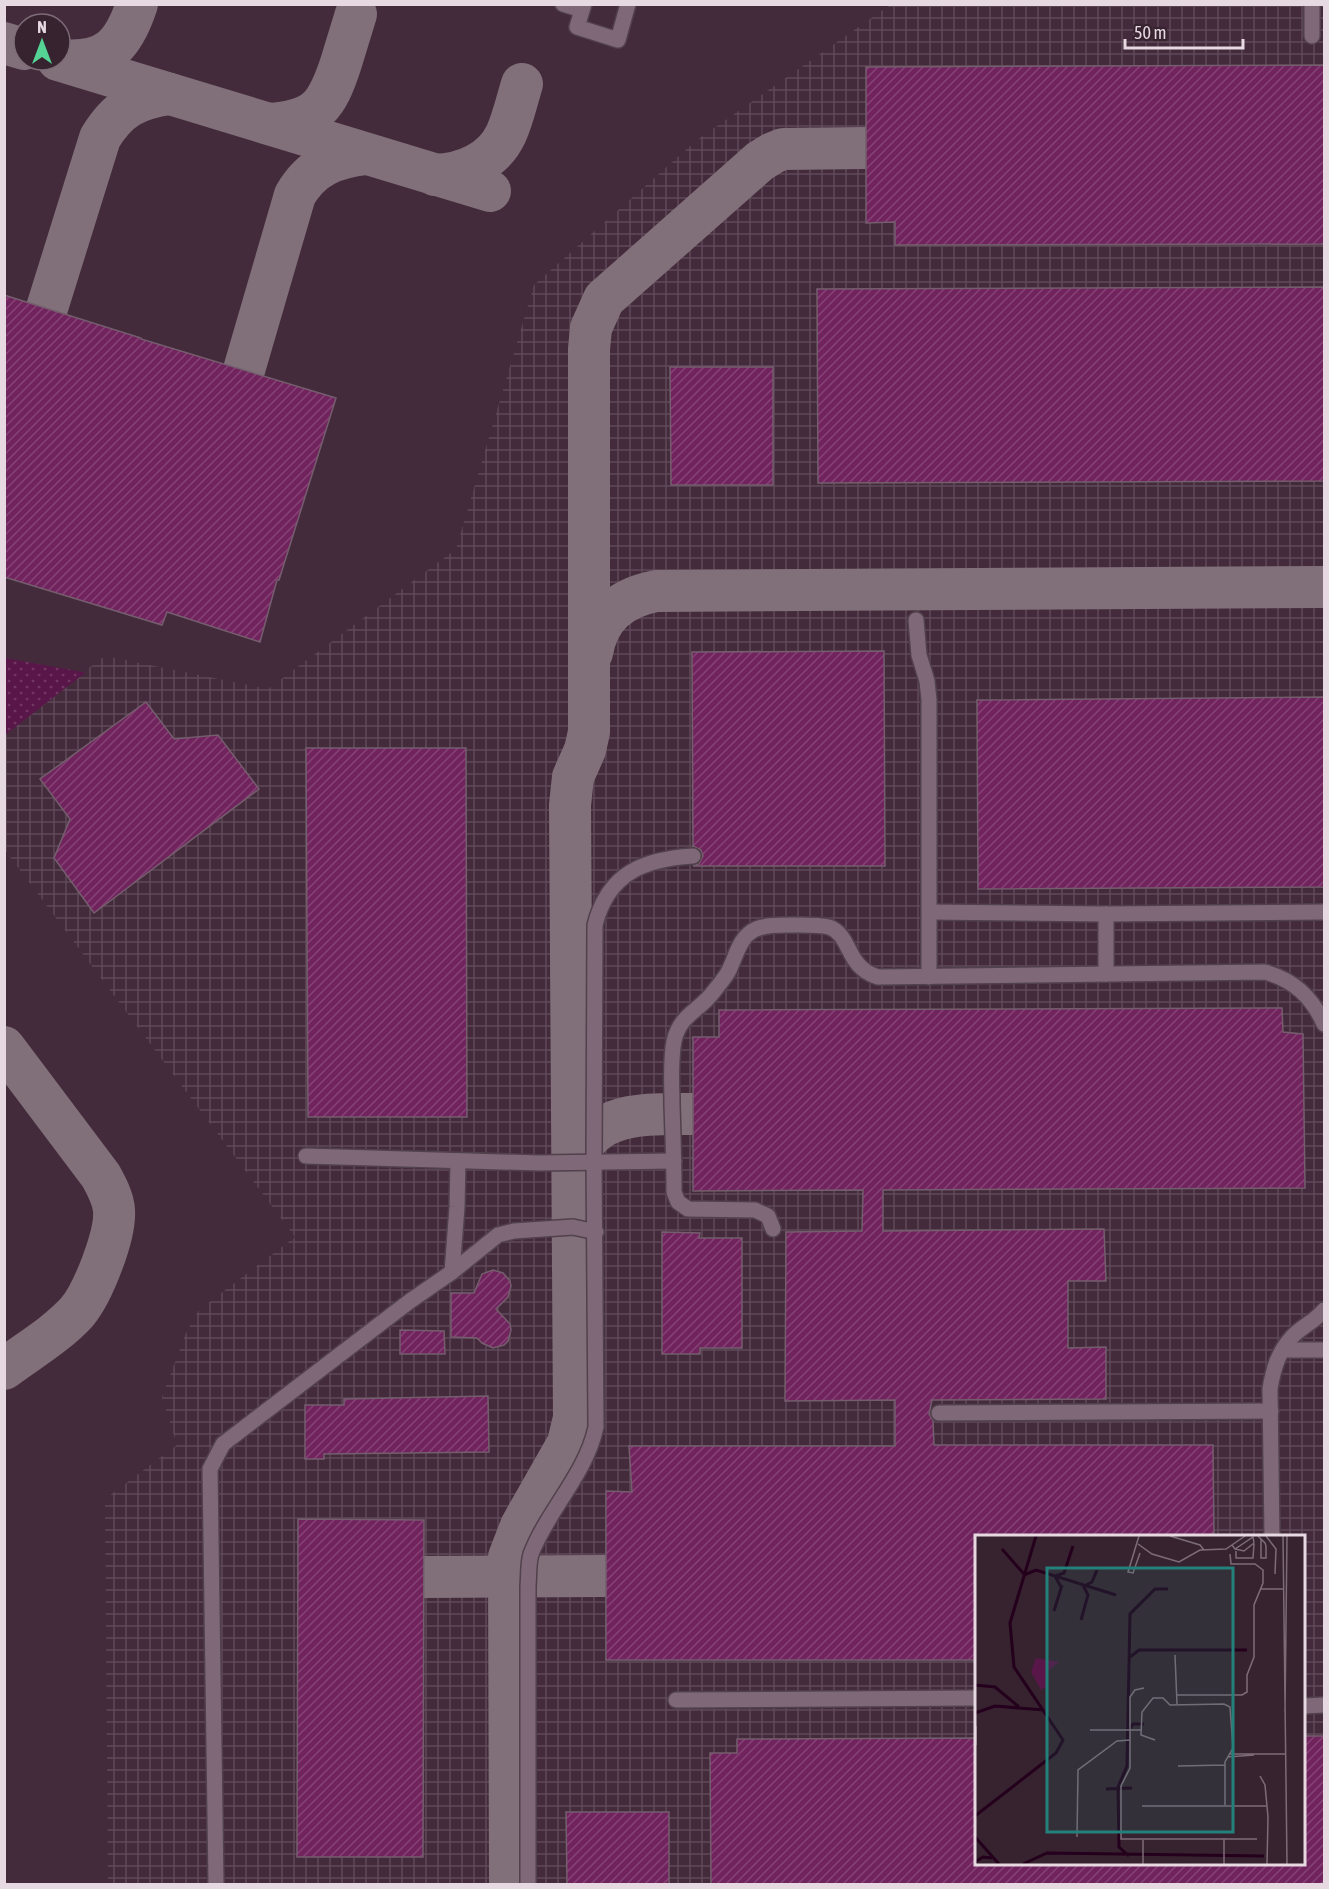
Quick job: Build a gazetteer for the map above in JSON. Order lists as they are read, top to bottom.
{
  "scale_bar": "50 m",
  "north": "top"
}
